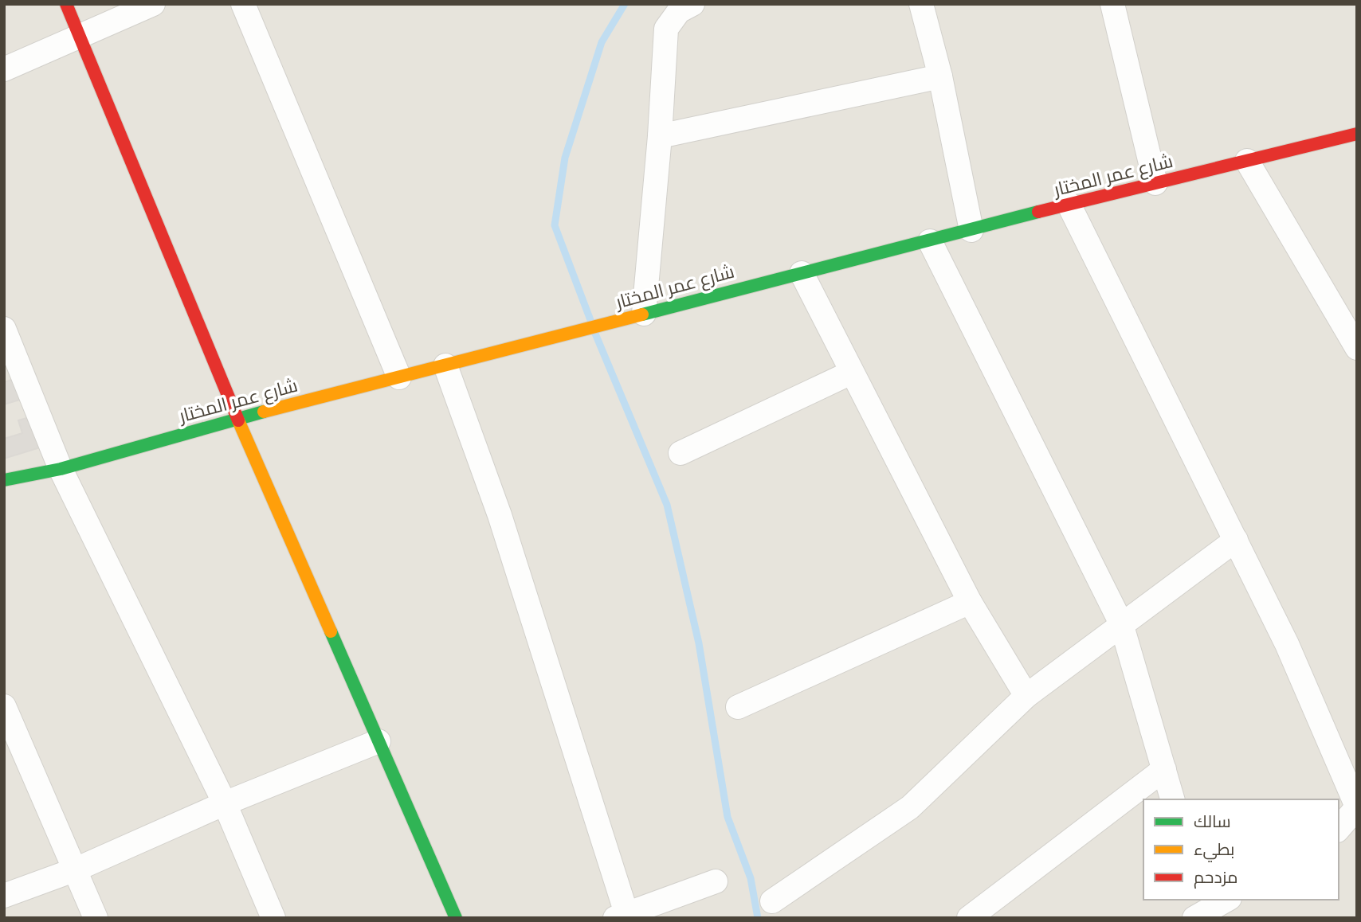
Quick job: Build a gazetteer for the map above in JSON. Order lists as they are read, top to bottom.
{
  "streets": {
    "street": ["شارع عمر المختار"]
  },
  "legend": ["سالك", "بطيء", "مزدحم"]
}
